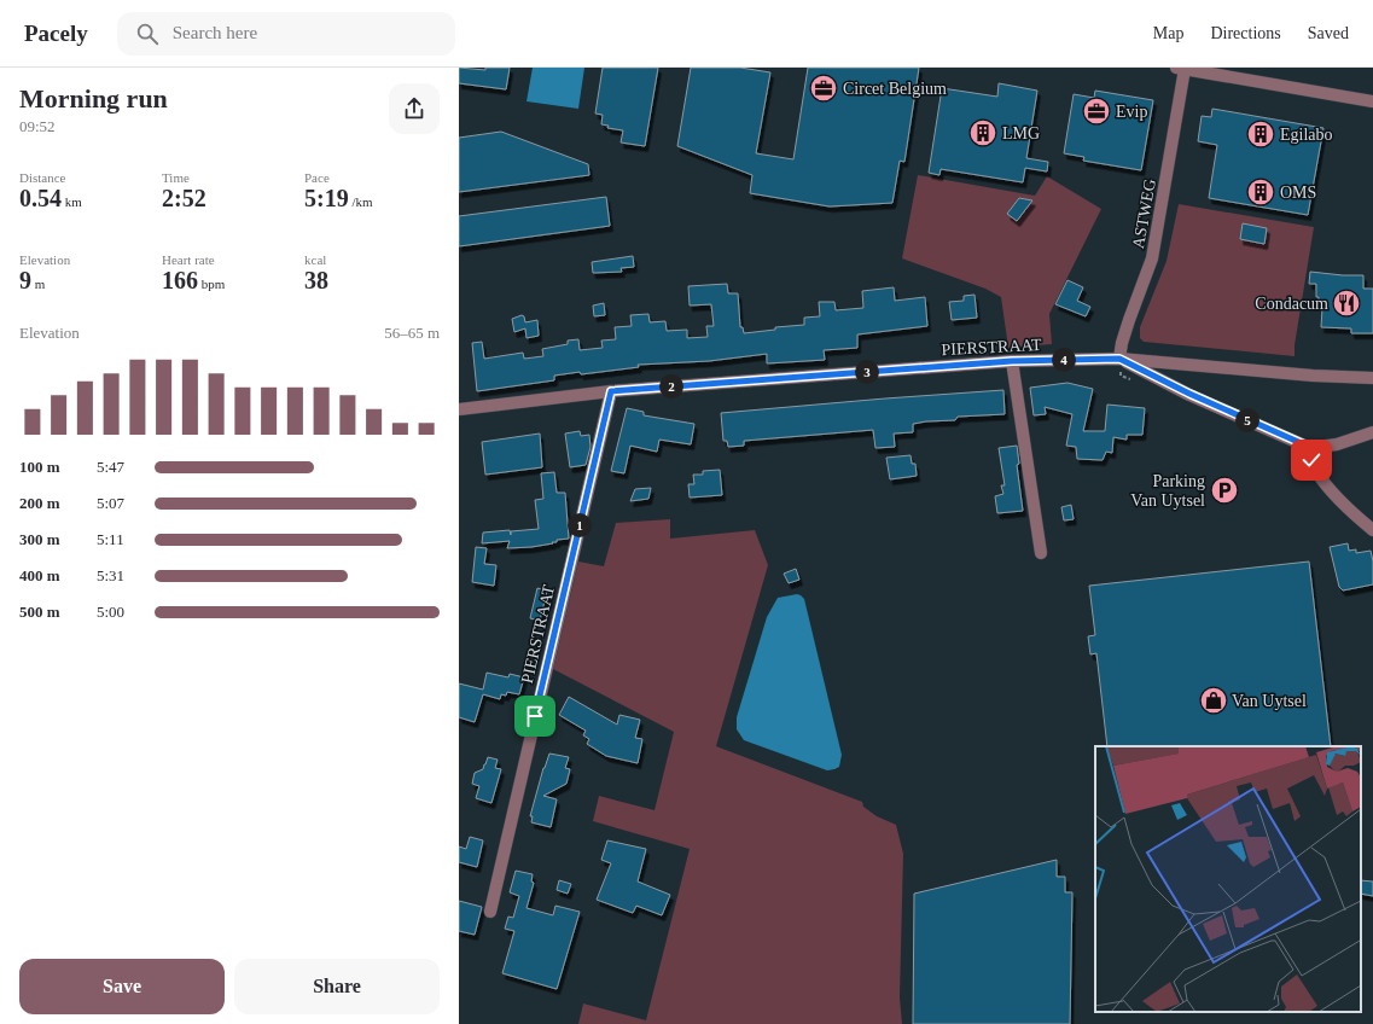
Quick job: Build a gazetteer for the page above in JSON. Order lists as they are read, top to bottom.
{
  "streets": {
    "street": ["ASTWEG", "PIERSTRAAT"]
  },
  "crossings": [
    ["ASTWEG", "PIERSTRAAT"]
  ],
  "places": {
    "office": ["Circet Belgium", "Evip"],
    "building": ["LMG", "Egilabo", "OMS"],
    "restaurant": ["Condacum"],
    "parking": ["Parking Van Uytsel"],
    "shop": ["Van Uytsel"]
  },
  "page": {
    "header": "Pacely",
    "search": "Search here",
    "nav": ["Map", "Directions", "Saved"],
    "heading": ["Morning run", "09:52"],
    "stats": [
      ["Distance", "0.54 km"],
      ["Time", "2:52"],
      ["Pace", "5:19 /km"],
      ["Elevation", "9 m"],
      ["Heart rate", "166 bpm"],
      ["kcal", "38"]
    ],
    "chart": ["Elevation", "56–65 m"],
    "pins": [
      "4",
      "3",
      "2",
      "5",
      "1"
    ],
    "list": [
      {
        "name": "100 m",
        "note": "5:47"
      },
      {
        "name": "200 m",
        "note": "5:07"
      },
      {
        "name": "300 m",
        "note": "5:11"
      },
      {
        "name": "400 m",
        "note": "5:31"
      },
      {
        "name": "500 m",
        "note": "5:00"
      }
    ],
    "buttons": ["Save", "Share"]
  }
}
